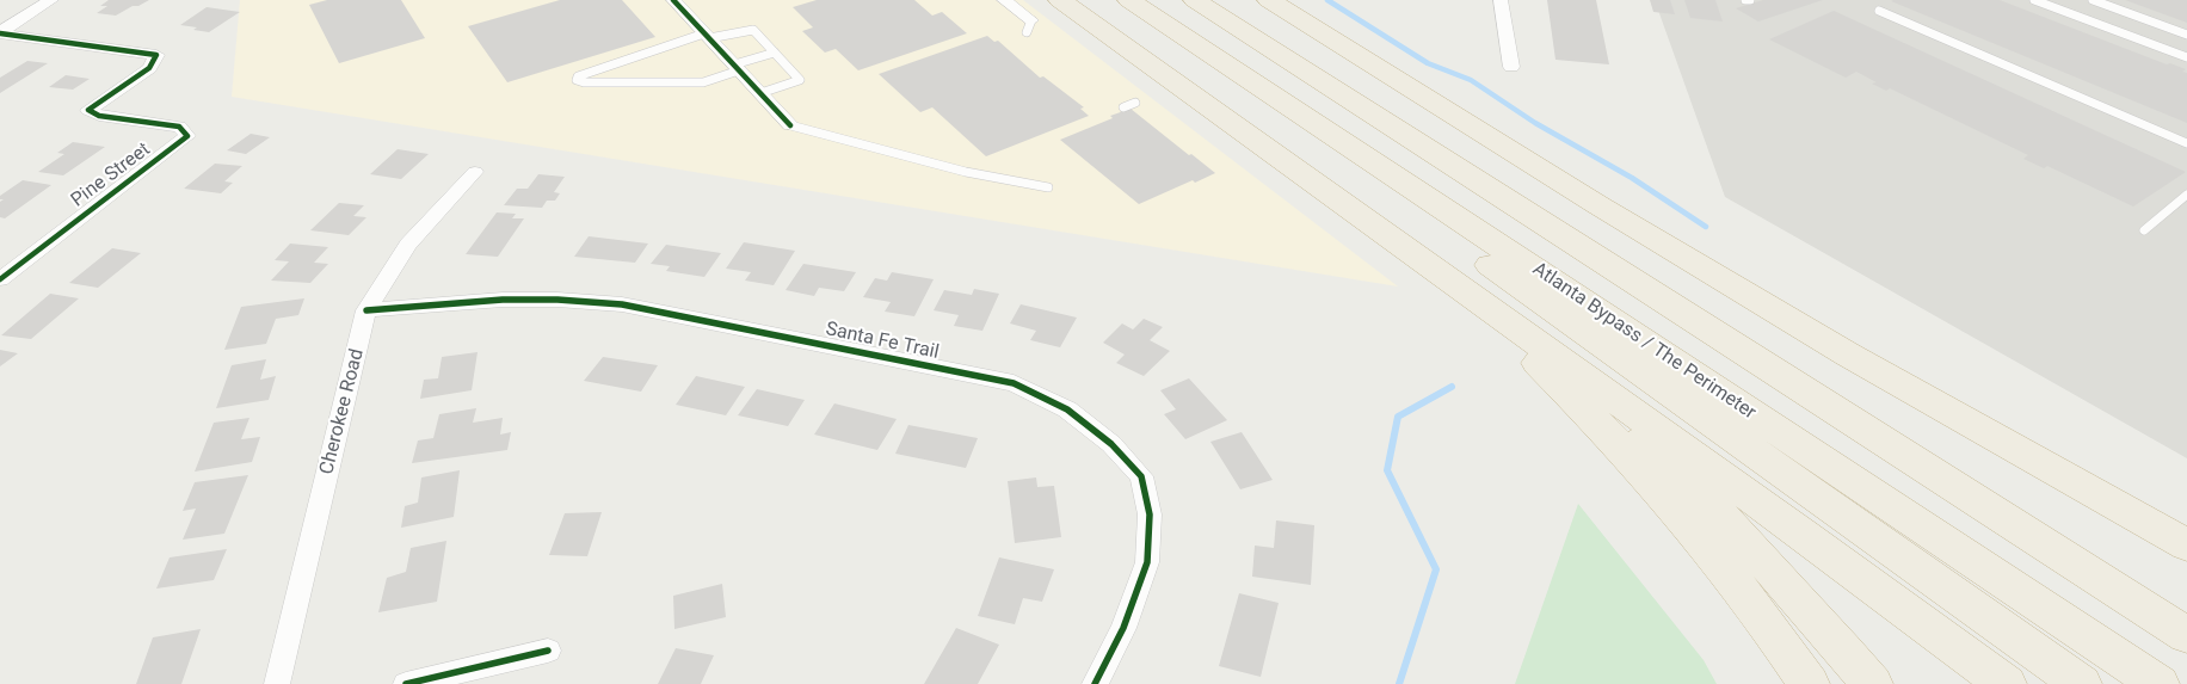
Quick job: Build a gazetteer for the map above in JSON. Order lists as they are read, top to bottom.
{
  "streets": {
    "highway": ["Atlanta Bypass / The Perimeter"],
    "street": ["Pine Street", "Santa Fe Trail", "Cherokee Road"]
  },
  "crossings": [
    ["Santa Fe Trail", "Cherokee Road"]
  ]
}
